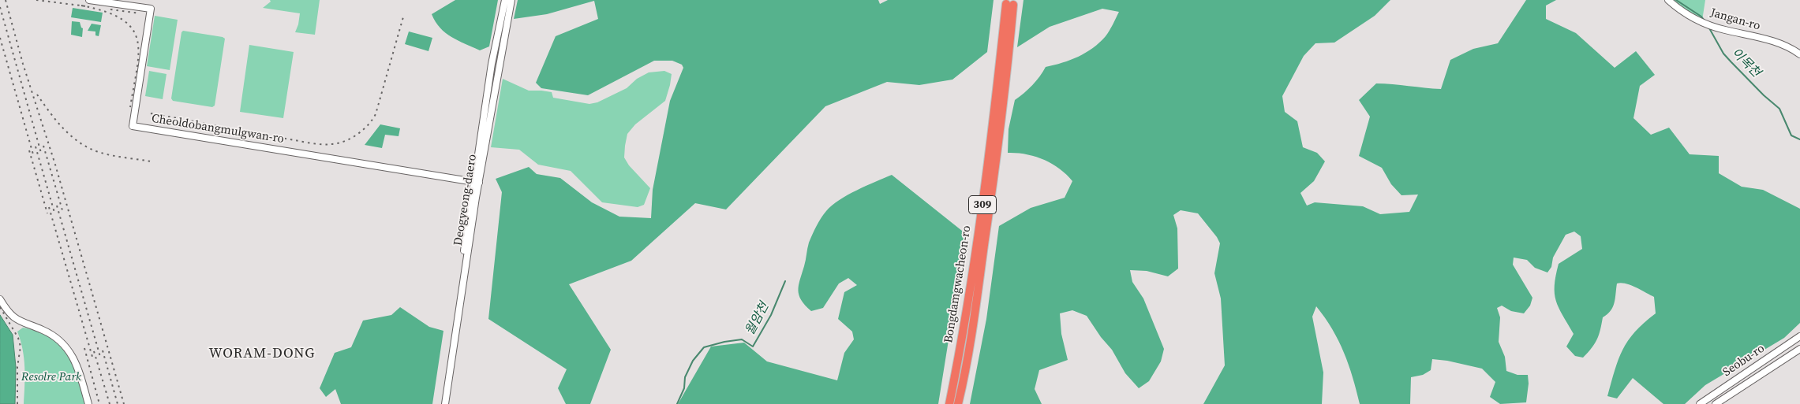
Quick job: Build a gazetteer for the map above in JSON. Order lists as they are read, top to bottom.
{
  "streets": {
    "highway": ["309", "Bongdamgwacheon-ro"],
    "street": [
      "Jangan-ro",
      "Cheoldobangmulgwan-ro",
      "Deogyeong-daero",
      "Seobu-ro"
    ]
  },
  "crossings": [
    ["Cheoldobangmulgwan-ro", "Deogyeong-daero"]
  ],
  "districts": ["WORAM-DONG"],
  "water": ["이목천", "월암천"],
  "parks": ["Resolre Park"]
}
